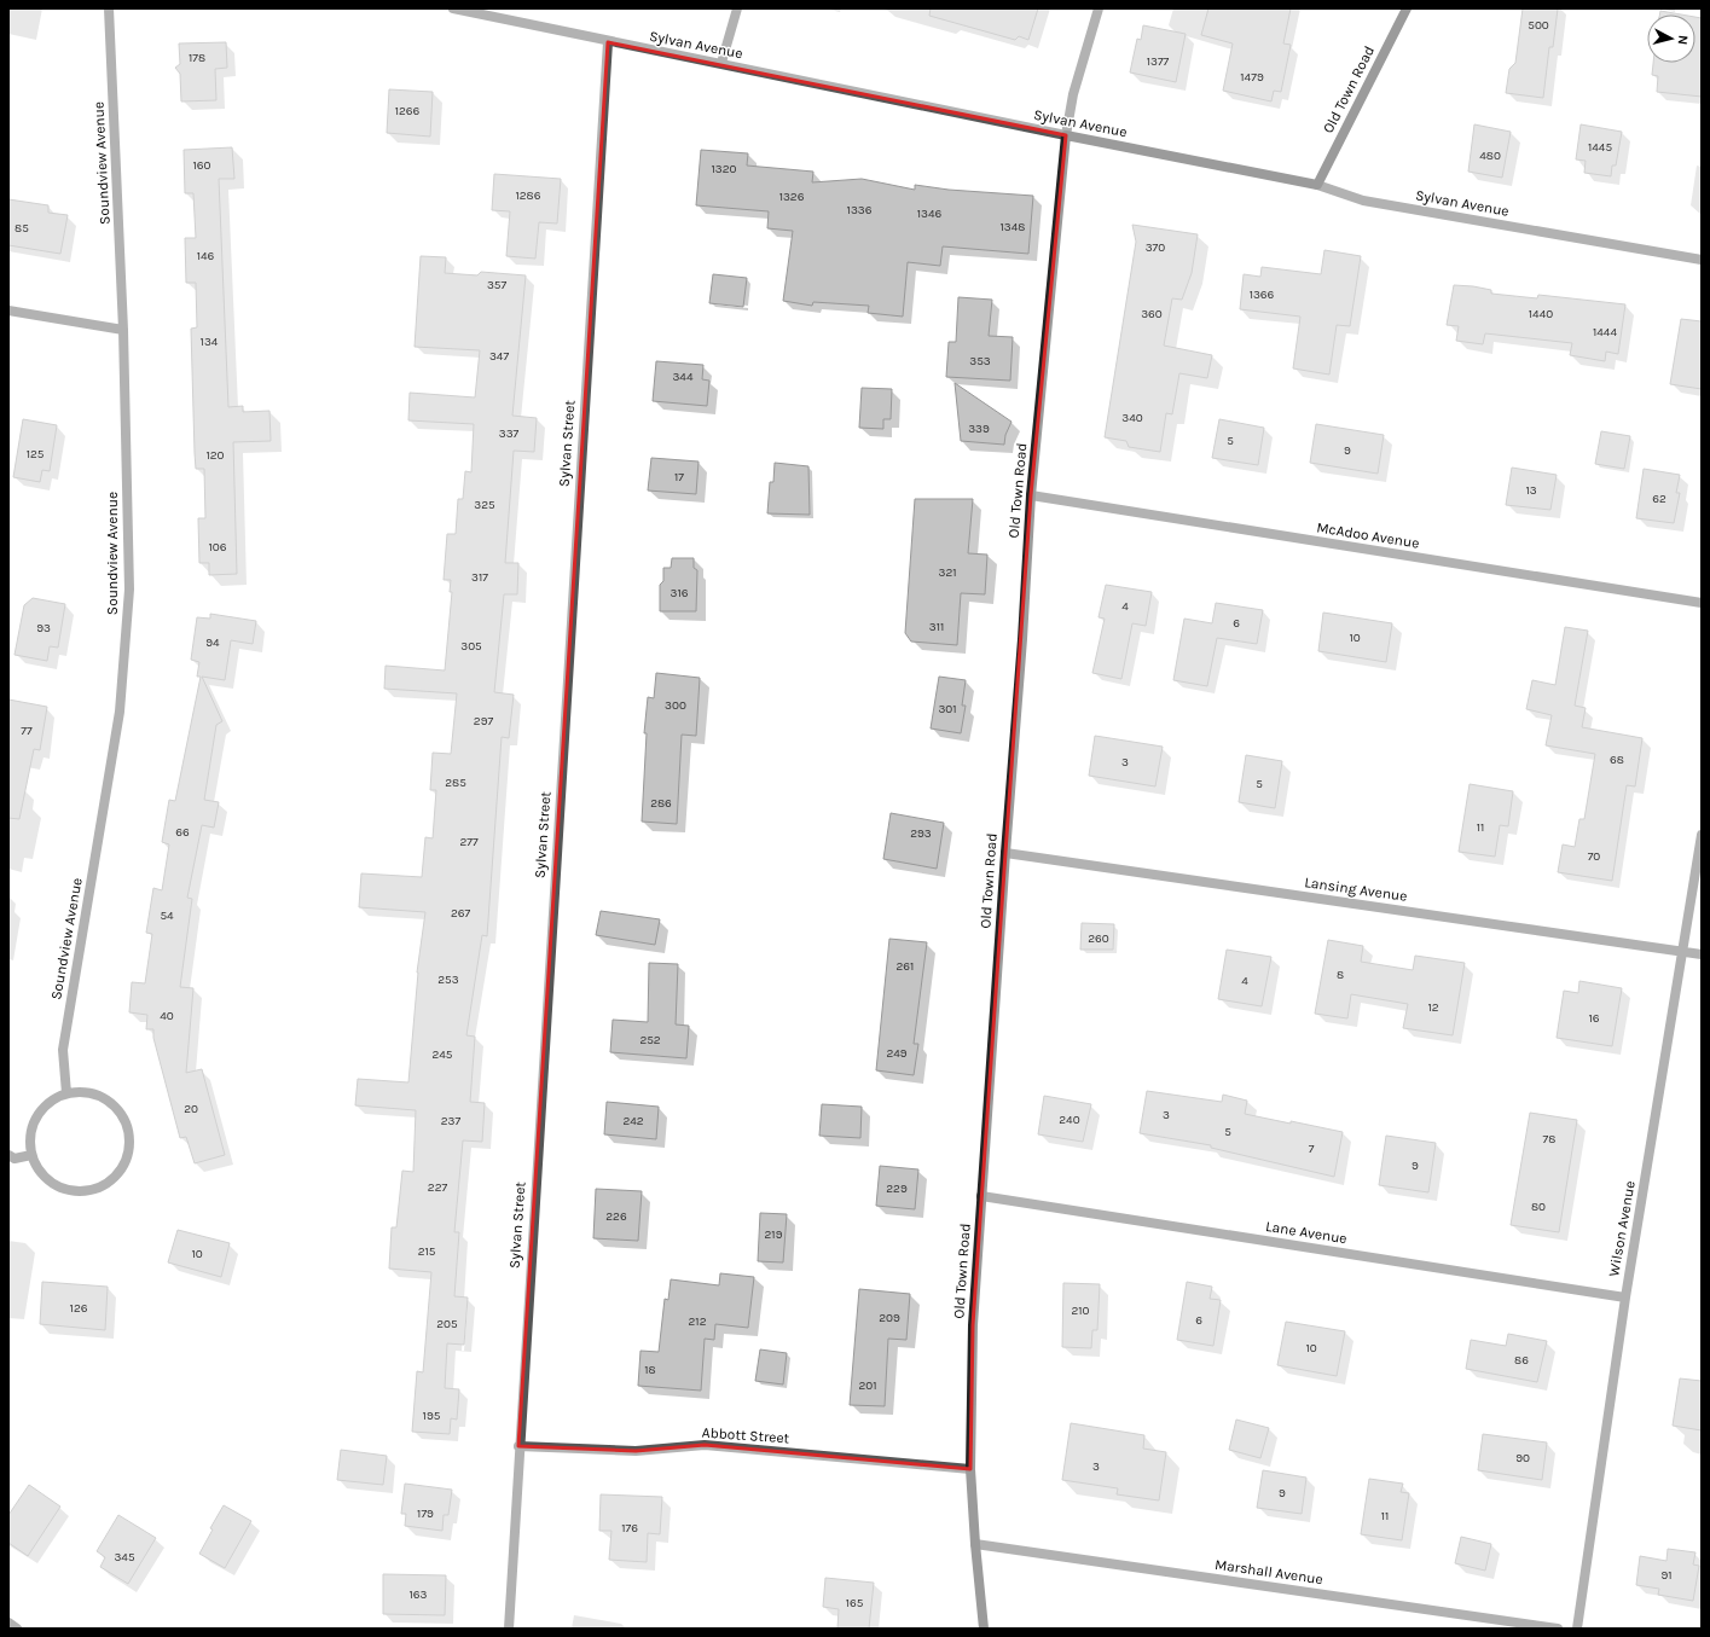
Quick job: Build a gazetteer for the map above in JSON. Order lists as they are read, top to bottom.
{
  "streets": {
    "main road": ["Sylvan Avenue", "Old Town Road"],
    "street": [
      "Soundview Avenue",
      "Sylvan Street",
      "McAdoo Avenue",
      "Lansing Avenue",
      "Wilson Avenue",
      "Lane Avenue",
      "Abbott Street",
      "Marshall Avenue"
    ]
  },
  "crossings": [
    ["Sylvan Avenue", "Old Town Road"],
    ["Sylvan Avenue", "Sylvan Street"],
    ["Old Town Road", "McAdoo Avenue"],
    ["Old Town Road", "Lansing Avenue"],
    ["Old Town Road", "Lane Avenue"],
    ["Old Town Road", "Abbott Street"],
    ["Old Town Road", "Marshall Avenue"],
    ["Sylvan Street", "Abbott Street"],
    ["Lansing Avenue", "Wilson Avenue"],
    ["Wilson Avenue", "Lane Avenue"]
  ],
  "house_numbers": [
    "500",
    "178",
    "1377",
    "1479",
    "1266",
    "1445",
    "480",
    "160",
    "1320",
    "1286",
    "1326",
    "1336",
    "1346",
    "1348",
    "85",
    "370",
    "146",
    "357",
    "1366",
    "360",
    "1440",
    "1444",
    "134",
    "347",
    "353",
    "344",
    "340",
    "339",
    "337",
    "5",
    "9",
    "125",
    "120",
    "17",
    "13",
    "62",
    "325",
    "106",
    "321",
    "317",
    "316",
    "4",
    "6",
    "311",
    "93",
    "10",
    "94",
    "305",
    "300",
    "301",
    "297",
    "77",
    "68",
    "3",
    "285",
    "5",
    "286",
    "11",
    "66",
    "293",
    "277",
    "70",
    "267",
    "54",
    "260",
    "261",
    "8",
    "253",
    "4",
    "12",
    "40",
    "16",
    "252",
    "249",
    "245",
    "20",
    "3",
    "240",
    "237",
    "242",
    "5",
    "78",
    "7",
    "9",
    "227",
    "229",
    "80",
    "226",
    "219",
    "215",
    "10",
    "126",
    "210",
    "209",
    "6",
    "212",
    "205",
    "10",
    "86",
    "18",
    "201",
    "195",
    "90",
    "3",
    "9",
    "179",
    "11",
    "176",
    "345",
    "91",
    "163",
    "165"
  ],
  "north": "right"
}
